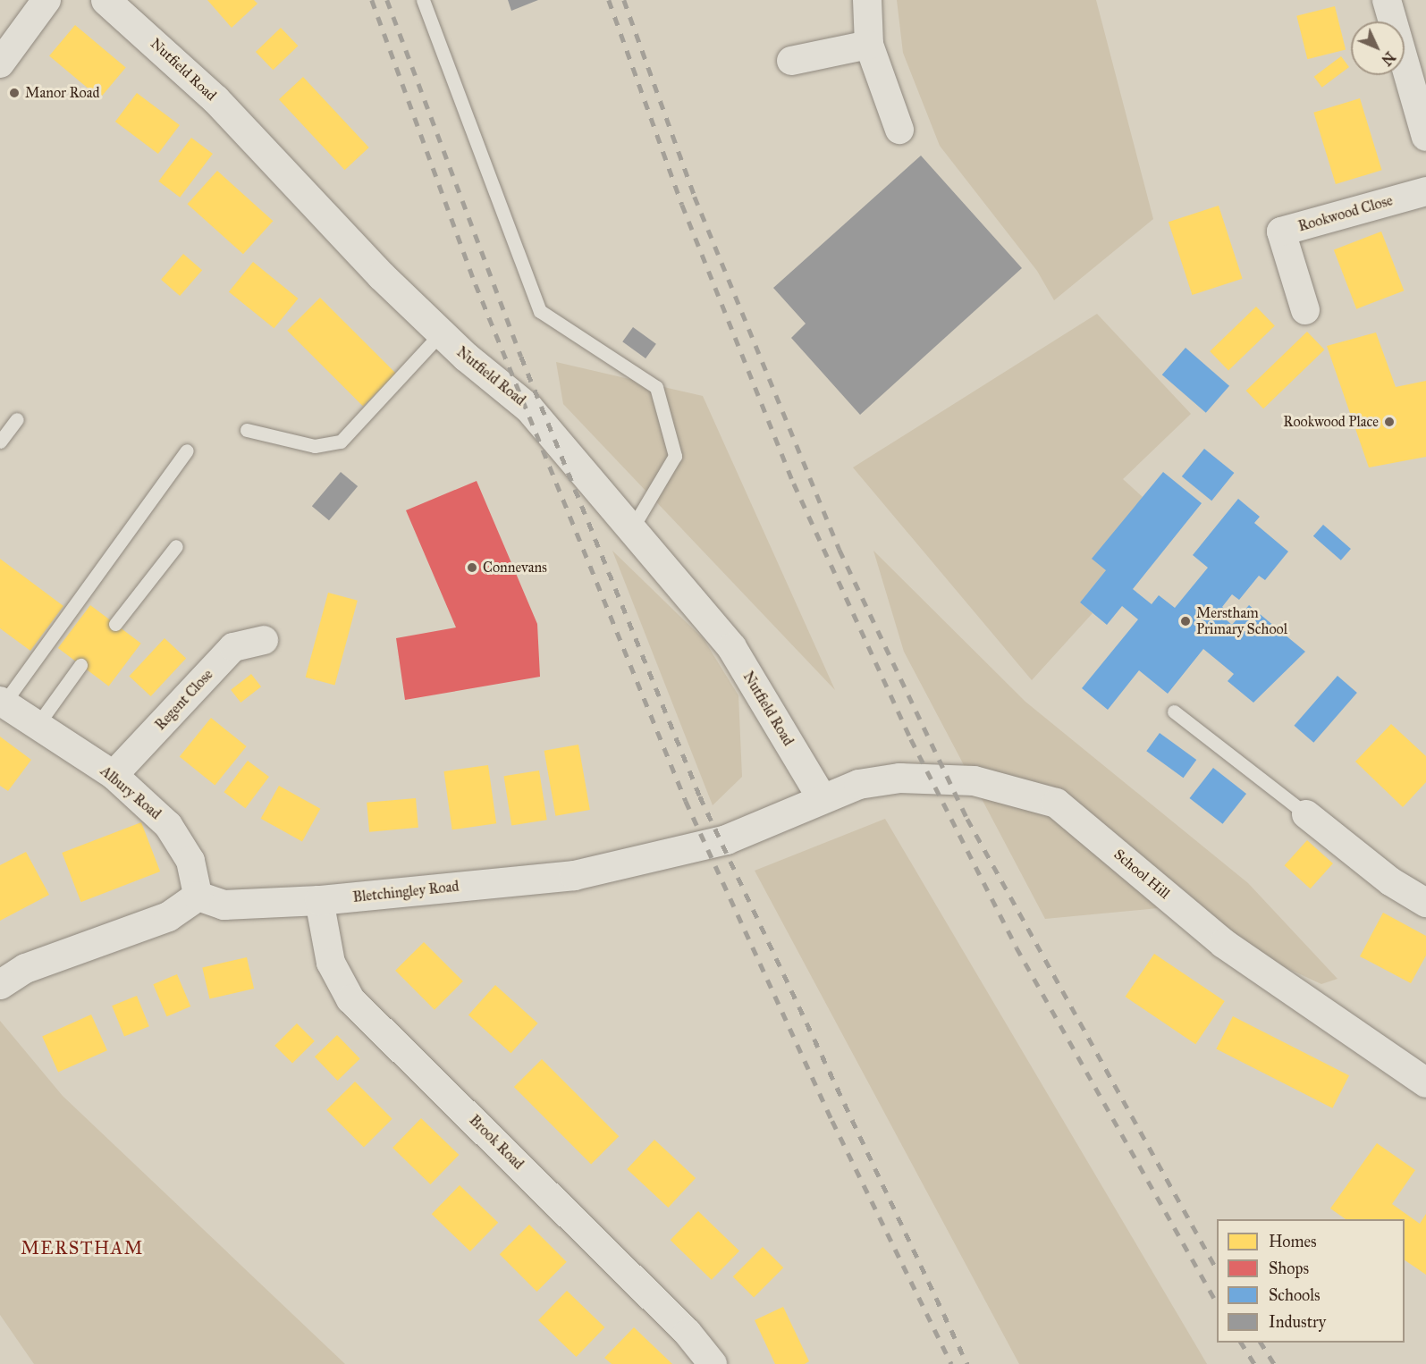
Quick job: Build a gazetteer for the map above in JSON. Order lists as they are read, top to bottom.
{
  "streets": {
    "street": [
      "Nutfield Road",
      "Rookwood Close",
      "Regent Close",
      "Albury Road",
      "School Hill",
      "Bletchingley Road",
      "Brook Road"
    ]
  },
  "crossings": [
    ["Nutfield Road", "School Hill"],
    ["Nutfield Road", "Bletchingley Road"],
    ["Regent Close", "Albury Road"],
    ["Albury Road", "Bletchingley Road"],
    ["School Hill", "Bletchingley Road"],
    ["Bletchingley Road", "Brook Road"]
  ],
  "districts": ["MERSTHAM"],
  "places": [
    "Manor Road",
    "Rookwood Place",
    "Connevans",
    "Merstham Primary School"
  ],
  "legend": [
    "Homes",
    "Shops",
    "Schools",
    "Industry"
  ],
  "north": "bottom right"
}
